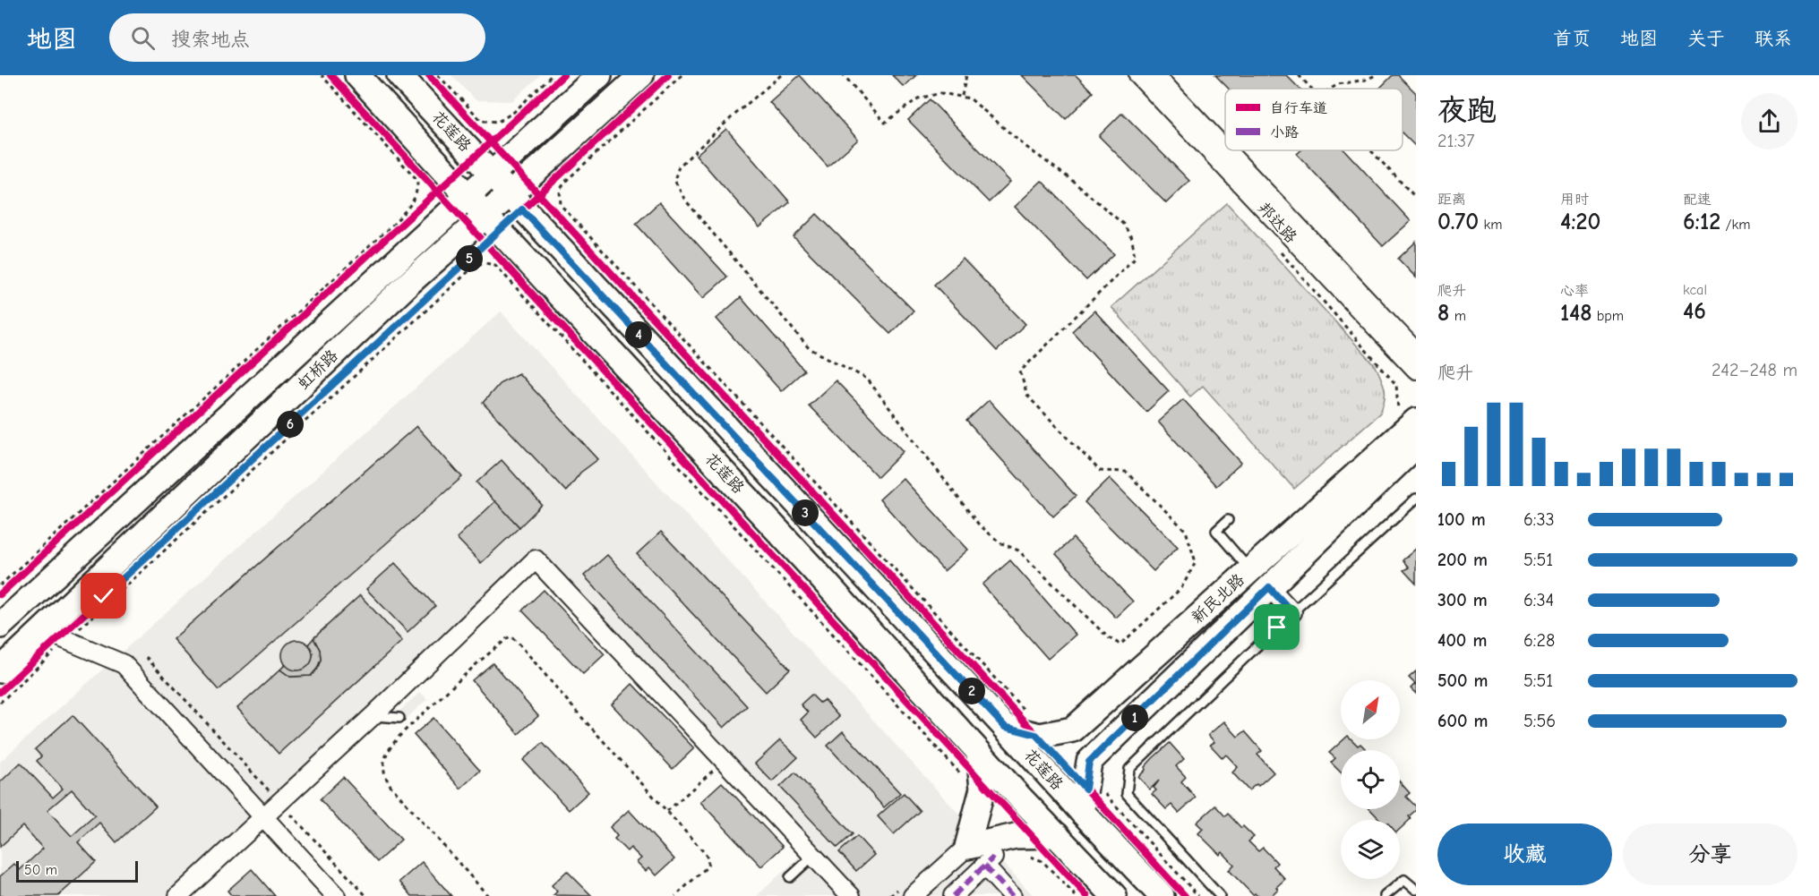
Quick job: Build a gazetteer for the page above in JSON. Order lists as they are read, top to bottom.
{
  "streets": {
    "main road": ["花莲路", "虹桥路", "新民北路"],
    "street": ["邦达路"]
  },
  "crossings": [
    ["花莲路", "虹桥路"],
    ["花莲路", "新民北路"]
  ],
  "legend": ["自行车道", "小路"],
  "scale_bar": "50 m",
  "north": "top right",
  "page": {
    "header": "地图",
    "search": "搜索地点",
    "nav": [
      "首页",
      "地图",
      "关于",
      "联系"
    ],
    "heading": ["夜跑", "21:37"],
    "stats": [
      ["距离", "0.70 km"],
      ["用时", "4:20"],
      ["配速", "6:12 /km"],
      ["爬升", "8 m"],
      ["心率", "148 bpm"],
      ["kcal", "46"]
    ],
    "pins": [
      "5",
      "4",
      "6",
      "3",
      "2",
      "1"
    ],
    "chart": ["爬升", "242–248 m"],
    "list": [
      {
        "name": "100 m",
        "note": "6:33"
      },
      {
        "name": "200 m",
        "note": "5:51"
      },
      {
        "name": "300 m",
        "note": "6:34"
      },
      {
        "name": "400 m",
        "note": "6:28"
      },
      {
        "name": "500 m",
        "note": "5:51"
      },
      {
        "name": "600 m",
        "note": "5:56"
      }
    ],
    "buttons": ["收藏", "分享"],
    "scale": "50 m"
  }
}
